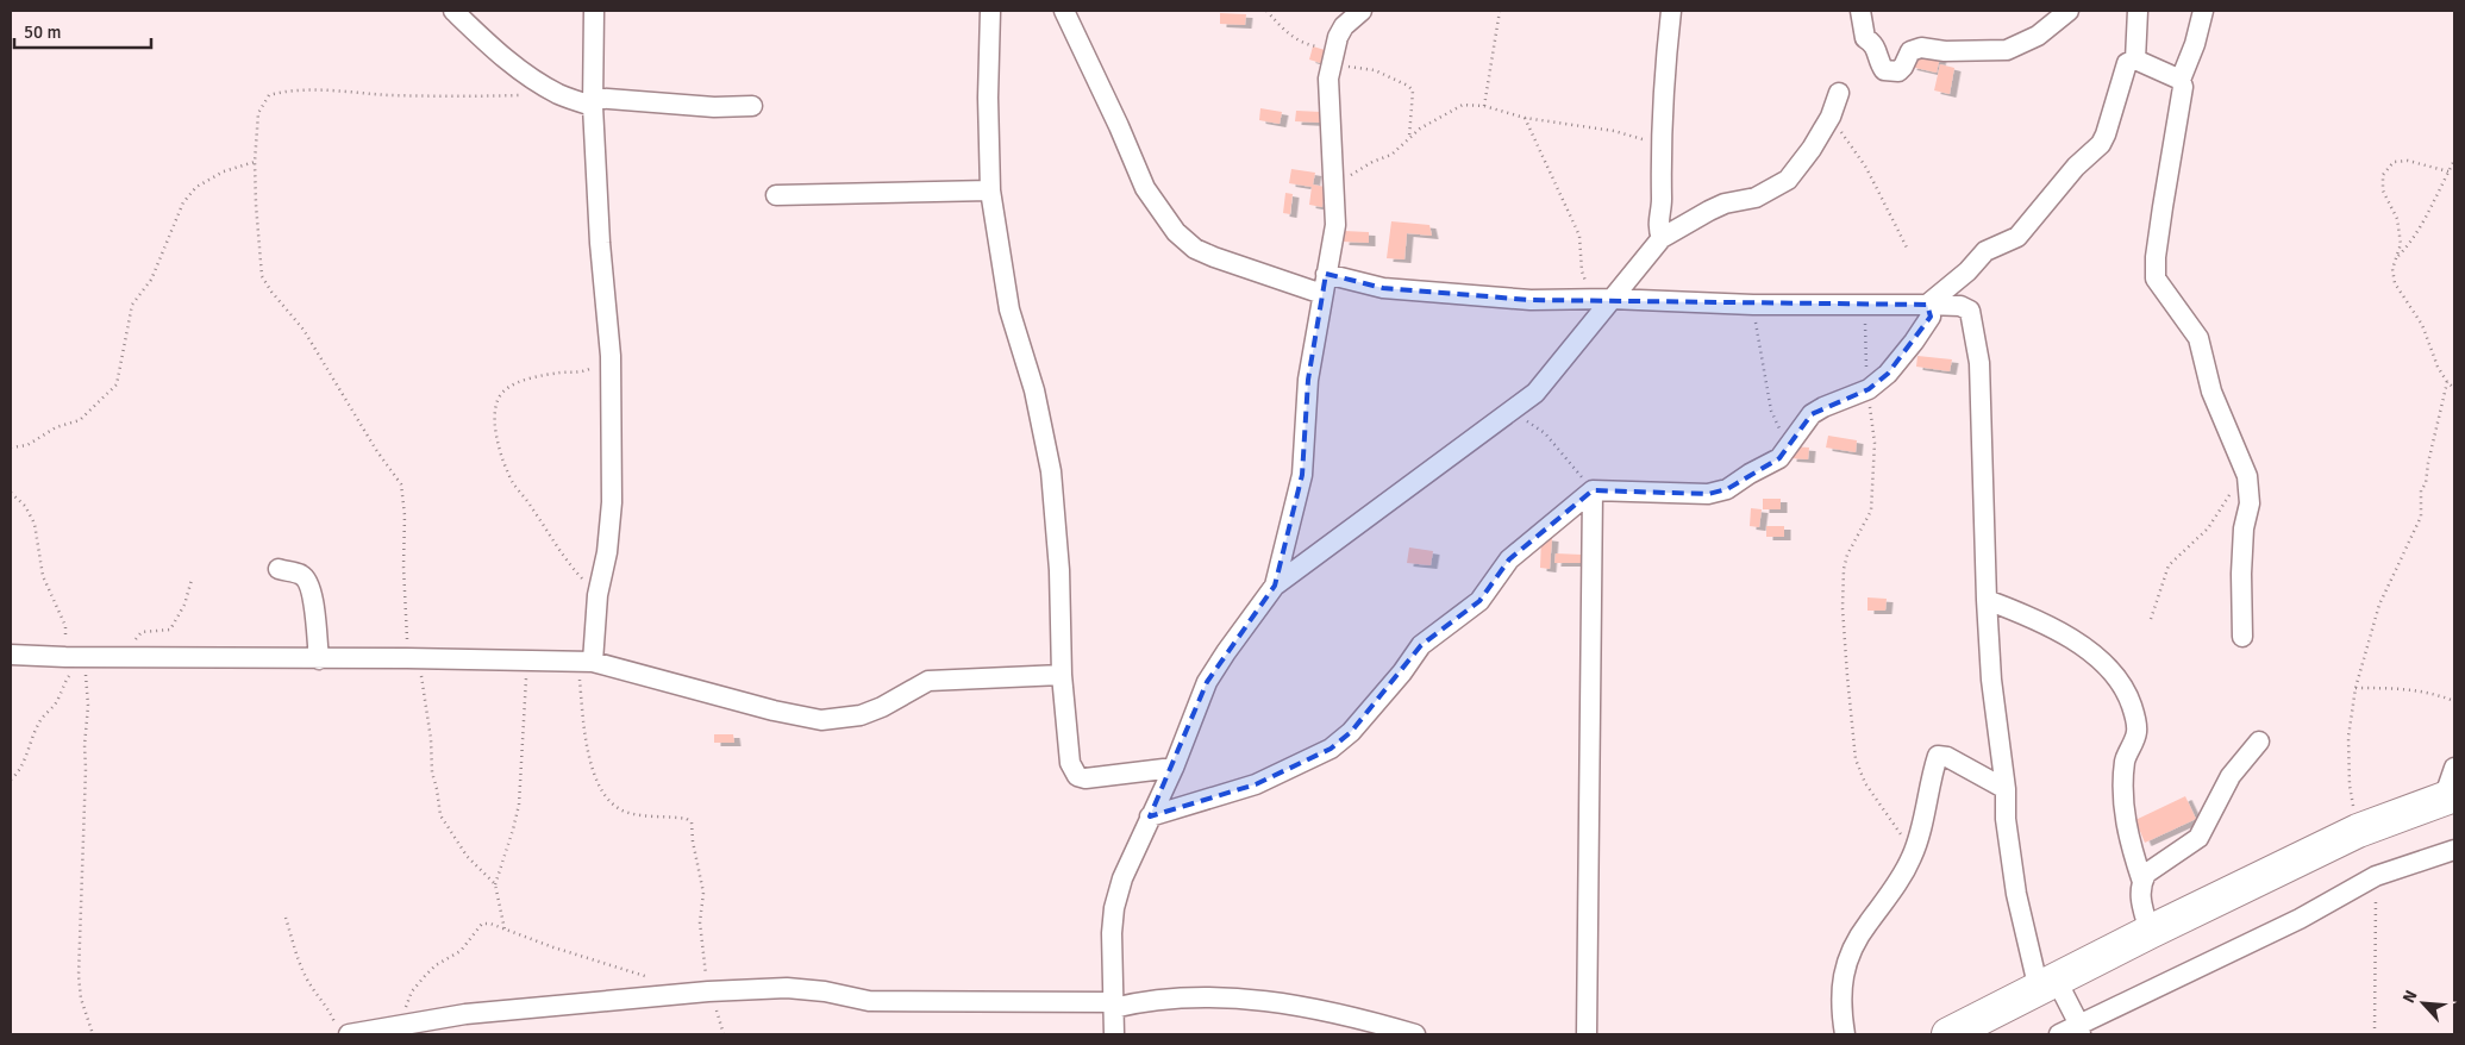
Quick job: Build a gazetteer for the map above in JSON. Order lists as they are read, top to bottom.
{
  "scale_bar": "50 m",
  "north": "top left"
}
